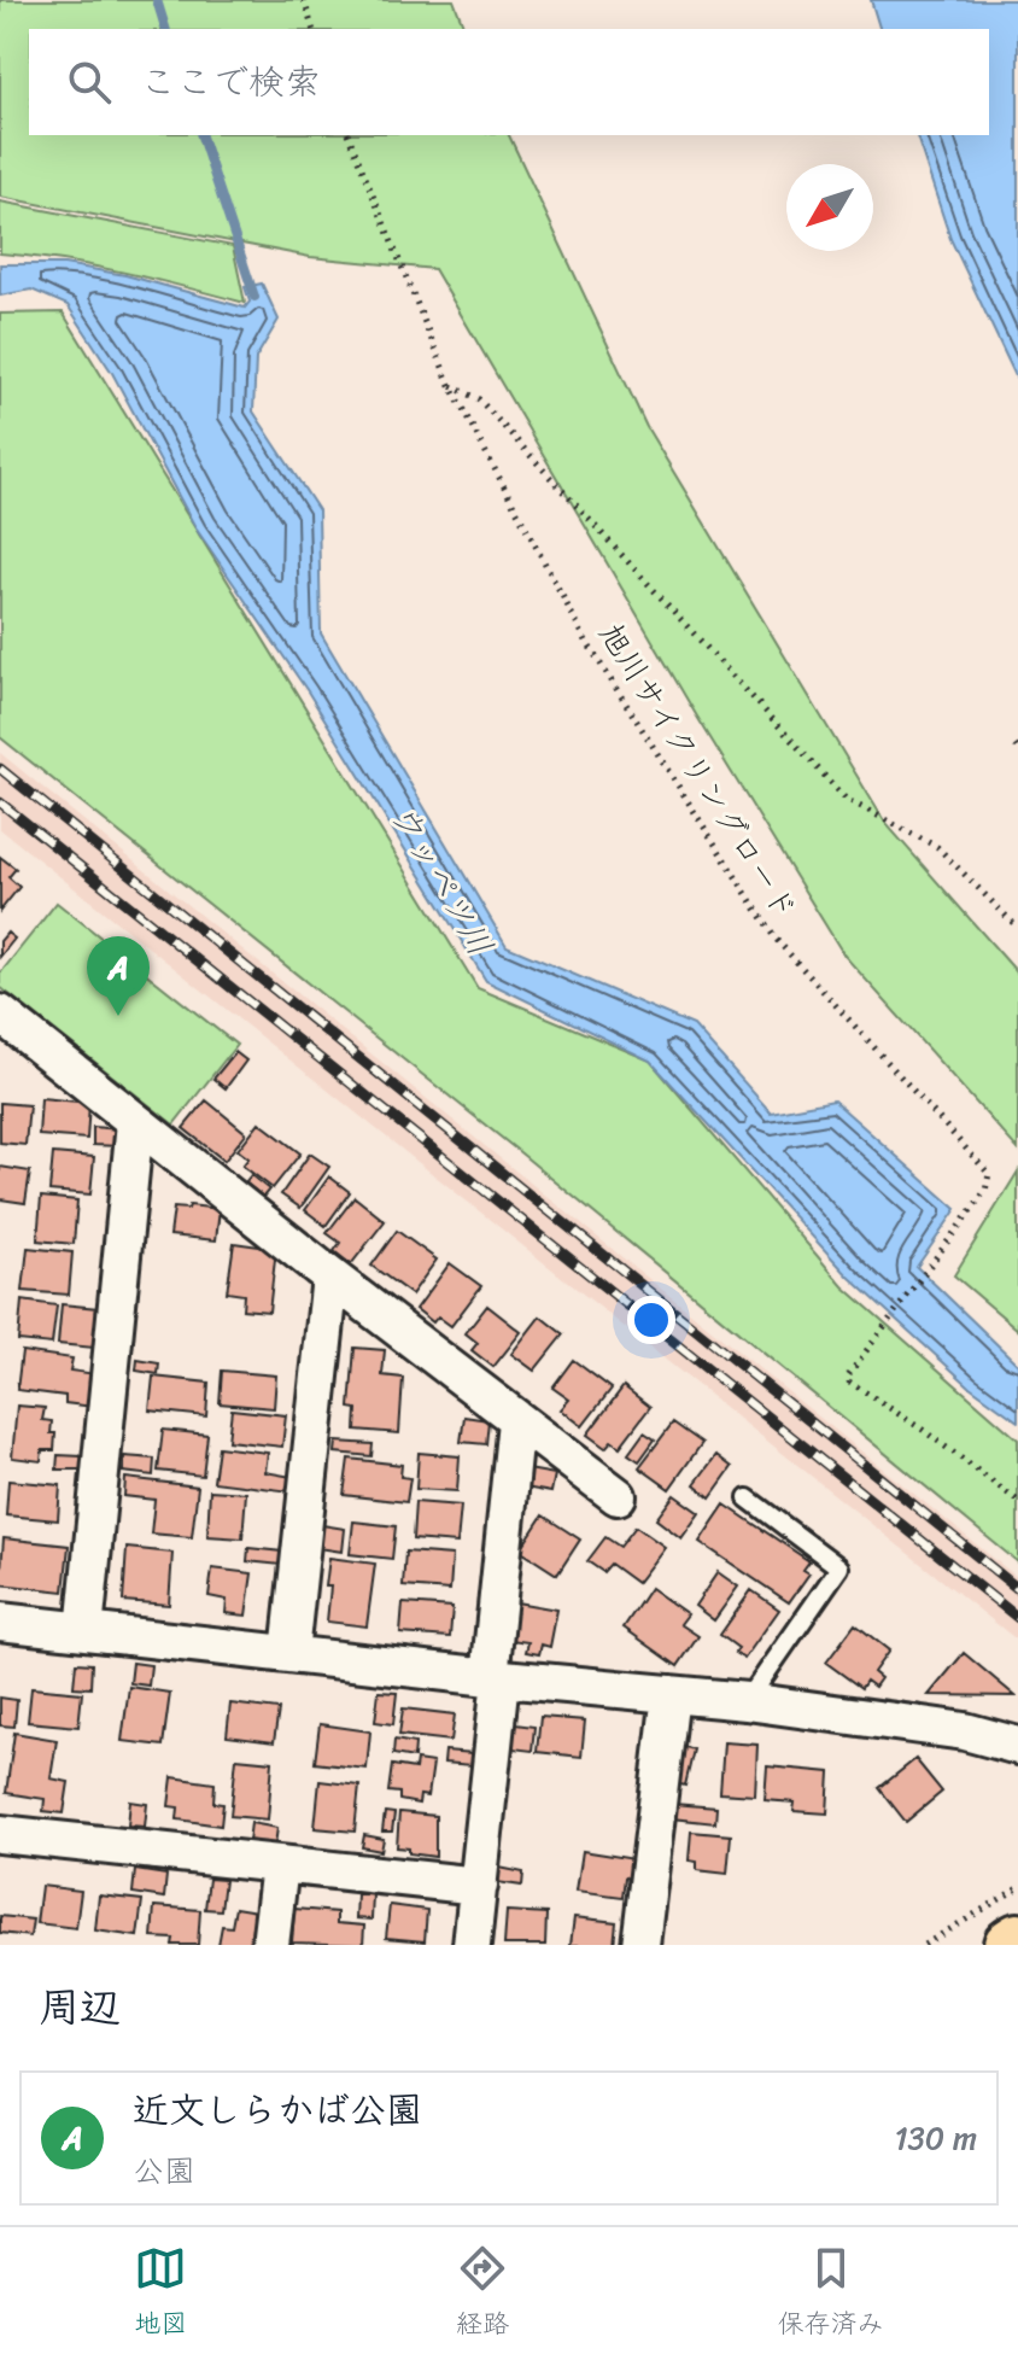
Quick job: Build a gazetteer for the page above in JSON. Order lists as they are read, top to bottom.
{
  "streets": {
    "path": ["旭川サイクリングロード"]
  },
  "water": ["ウッペツ川"],
  "north": "bottom left",
  "page": {
    "search": "ここで検索",
    "pins": "A",
    "heading": "周辺",
    "list": [
      {
        "mark": "A",
        "name": "近文しらかば公園",
        "note": "公園",
        "value": "130 m"
      }
    ],
    "nav": ["地図", "経路", "保存済み"]
  }
}
